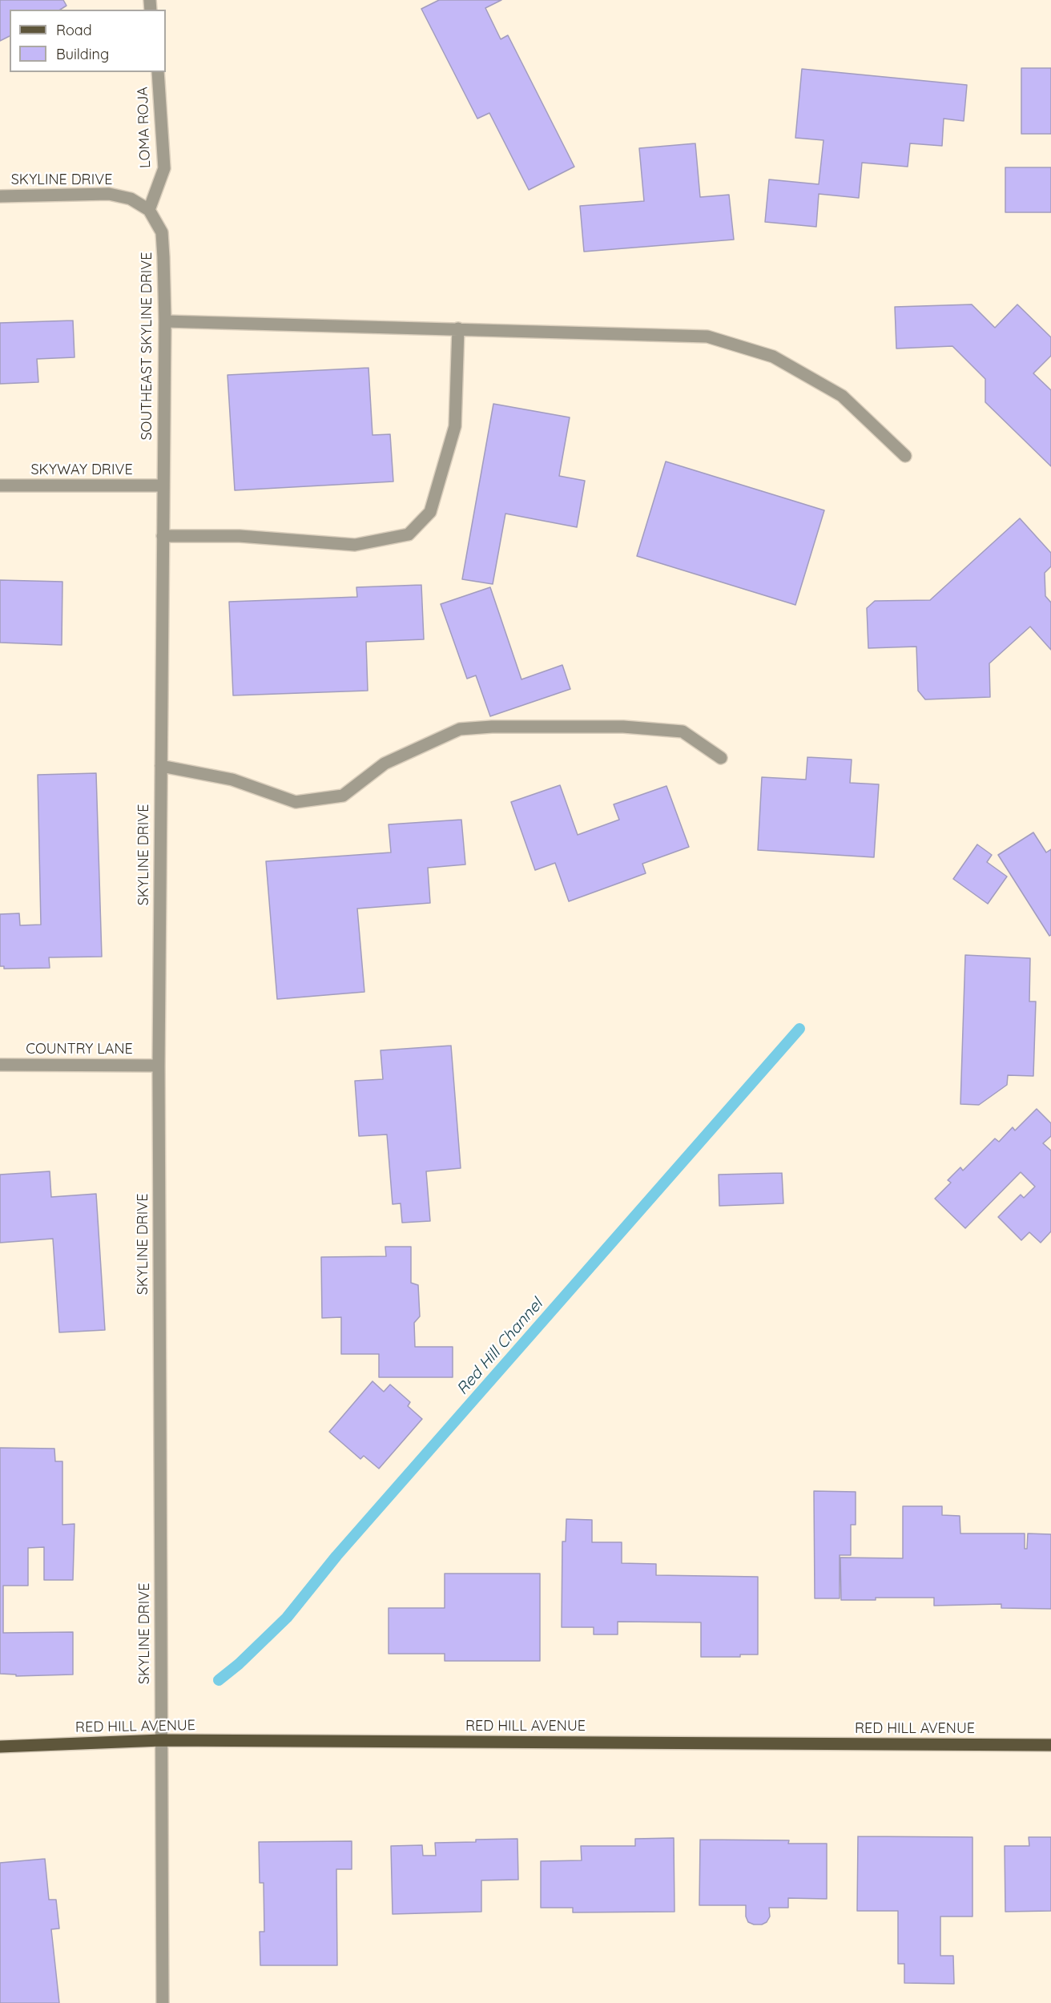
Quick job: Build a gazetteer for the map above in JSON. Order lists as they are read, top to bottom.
{
  "streets": {
    "main road": ["RED HILL AVENUE"],
    "street": [
      "LOMA ROJA",
      "SKYLINE DRIVE",
      "SOUTHEAST SKYLINE DRIVE",
      "SKYWAY DRIVE",
      "COUNTRY LANE"
    ]
  },
  "crossings": [
    ["LOMA ROJA", "SKYLINE DRIVE"],
    ["LOMA ROJA", "SOUTHEAST SKYLINE DRIVE"],
    ["SKYLINE DRIVE", "SOUTHEAST SKYLINE DRIVE"],
    ["SKYLINE DRIVE", "SKYWAY DRIVE"],
    ["SKYLINE DRIVE", "COUNTRY LANE"],
    ["SKYLINE DRIVE", "RED HILL AVENUE"],
    ["SOUTHEAST SKYLINE DRIVE", "SKYWAY DRIVE"]
  ],
  "water": ["Red Hill Channel"],
  "legend": ["Road", "Building"]
}
